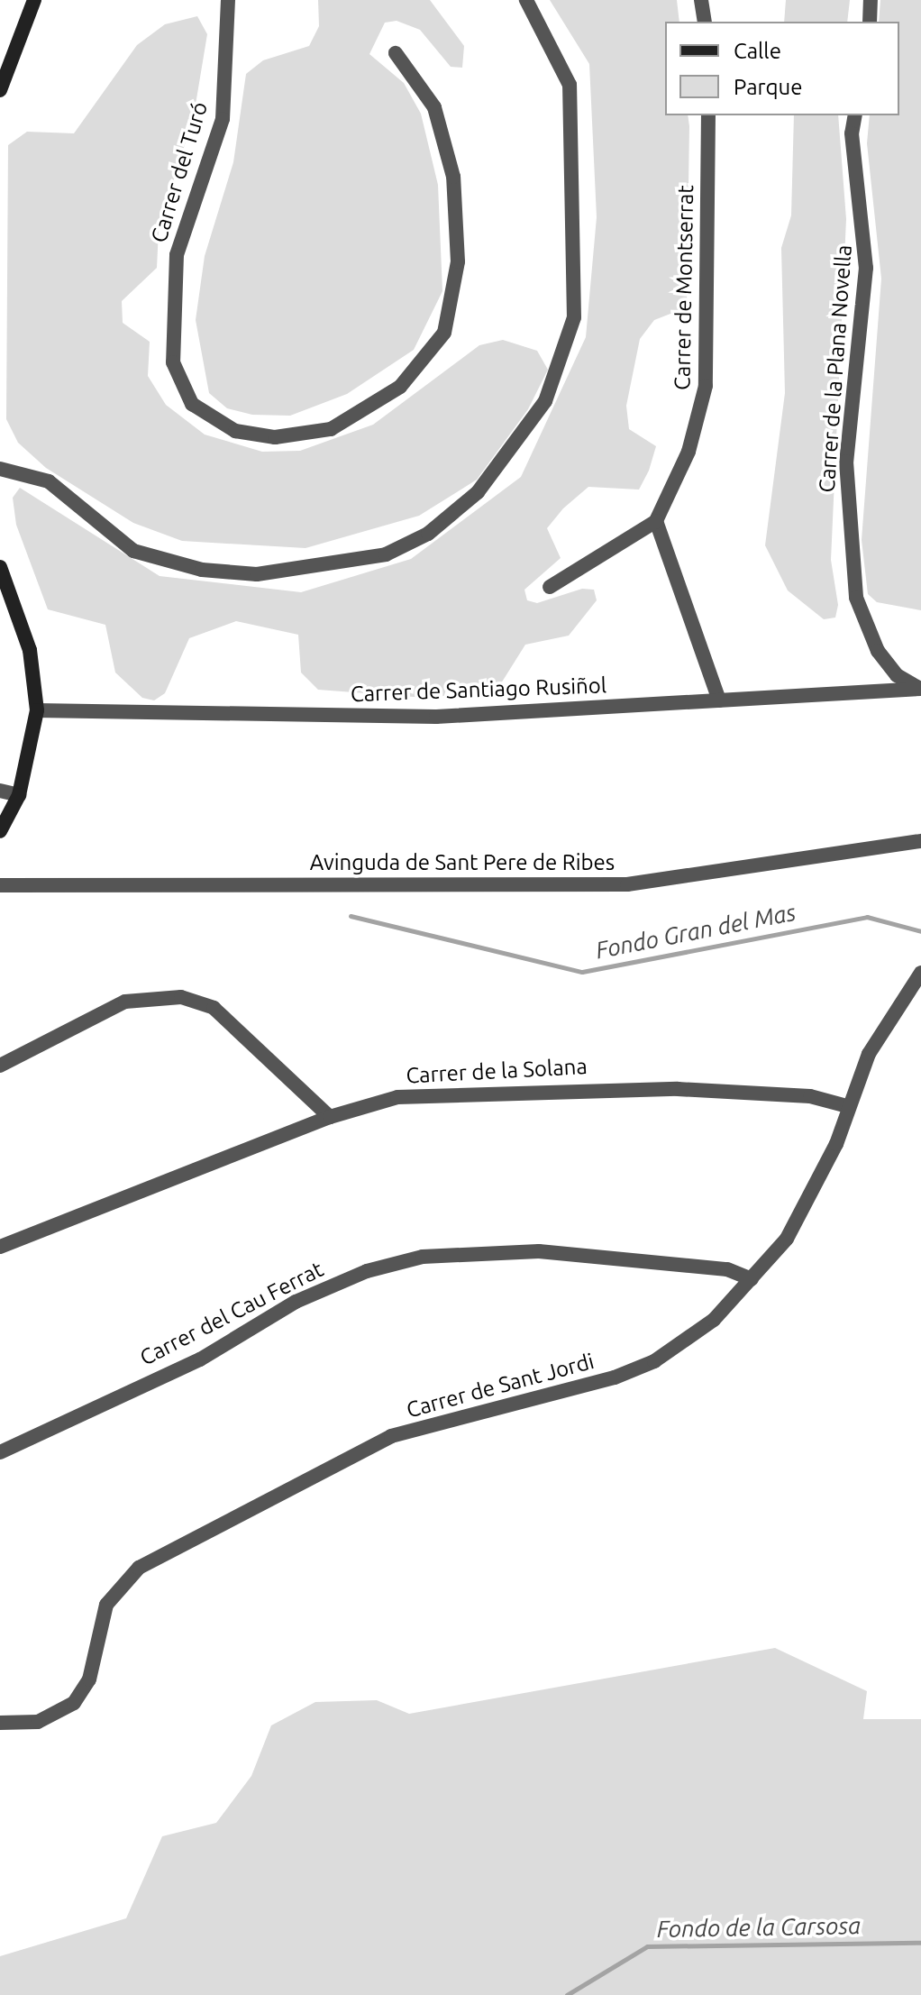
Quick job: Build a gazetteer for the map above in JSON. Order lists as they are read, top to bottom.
{
  "streets": {
    "street": [
      "Carrer del Turó",
      "Carrer de Montserrat",
      "Carrer de la Plana Novella",
      "Carrer de Santiago Rusiñol",
      "Avinguda de Sant Pere de Ribes",
      "Carrer de la Solana",
      "Carrer del Cau Ferrat",
      "Carrer de Sant Jordi"
    ]
  },
  "crossings": [
    ["Carrer de la Plana Novella", "Carrer de Santiago Rusiñol"],
    ["Carrer de la Solana", "Carrer de Sant Jordi"],
    ["Carrer del Cau Ferrat", "Carrer de Sant Jordi"]
  ],
  "water": ["Fondo Gran del Mas", "Fondo de la Carsosa"],
  "legend": ["Calle", "Parque"]
}
